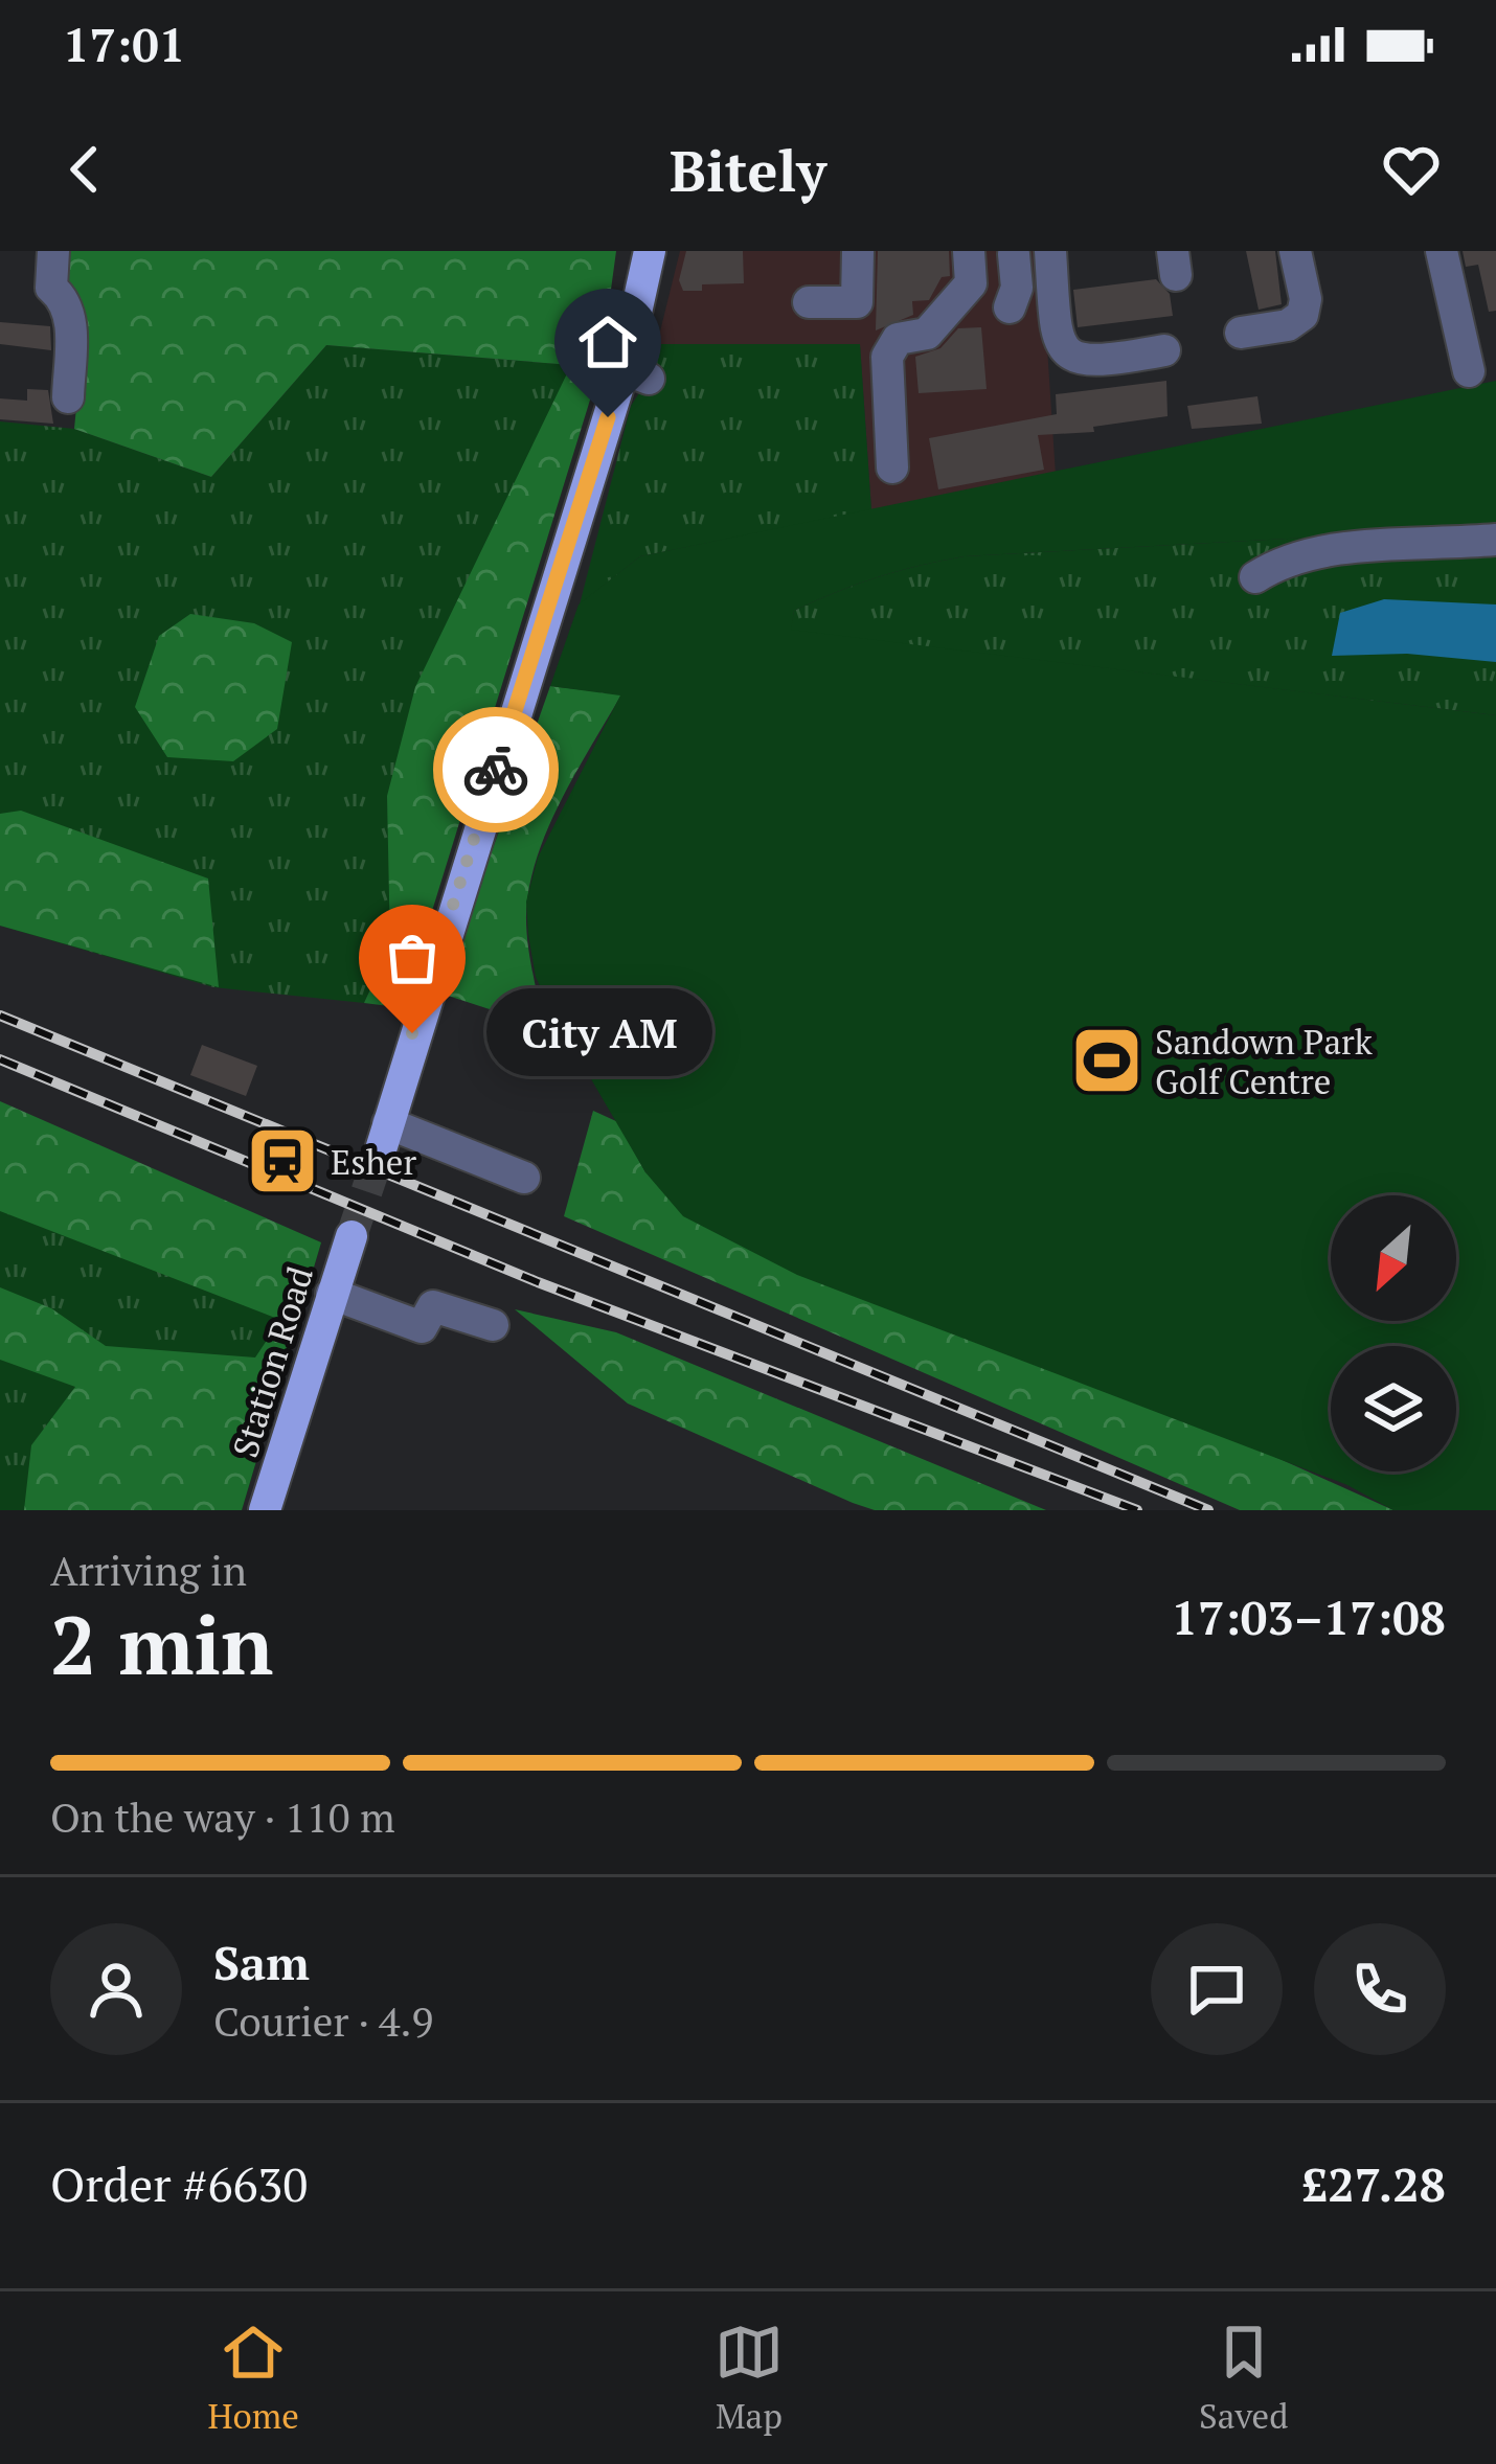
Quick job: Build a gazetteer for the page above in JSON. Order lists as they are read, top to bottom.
{
  "streets": {
    "main road": ["Station Road"]
  },
  "places": {
    "other": ["City AM"],
    "sports": ["Sandown Park Golf Centre"],
    "station": ["Esher"]
  },
  "north": "bottom left",
  "page": {
    "status": "17:01",
    "header": "Bitely",
    "bubble": "City AM",
    "heading": ["2 min", "Arriving in", "17:03–17:08"],
    "panel": [
      "Sam",
      "Courier · 4.9",
      "Order #6630",
      "£27.28"
    ],
    "bar": "On the way · 110 m",
    "tabs": ["Home", "Map", "Saved"]
  }
}
